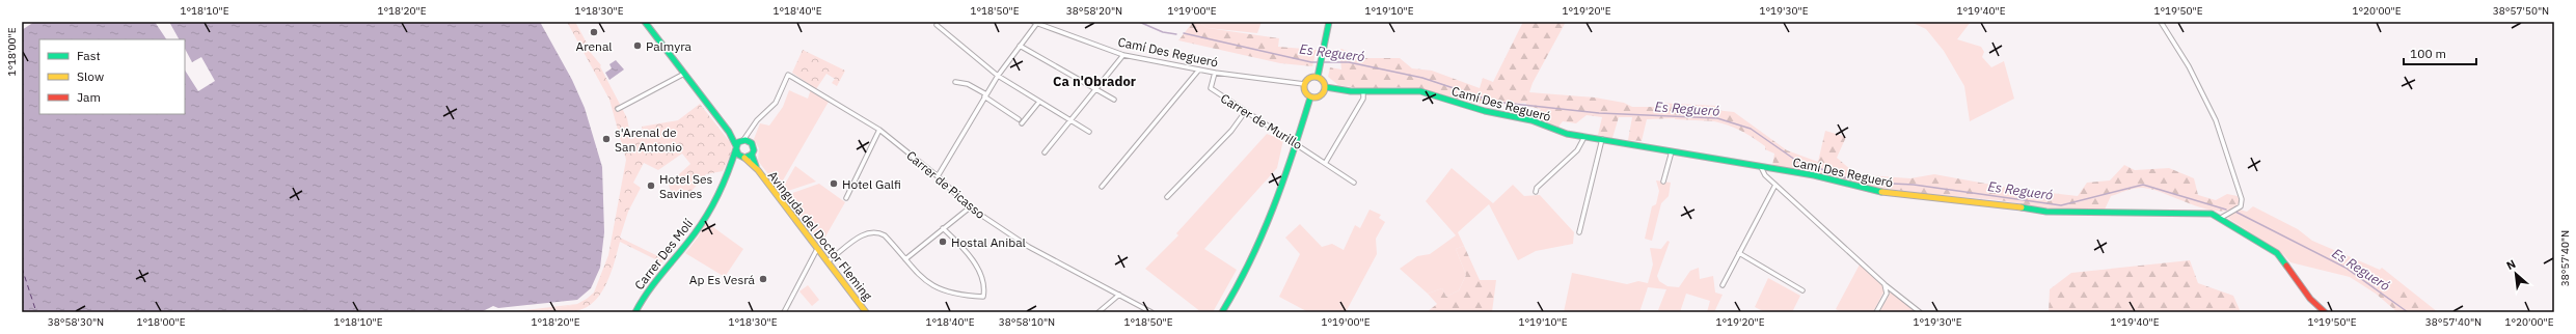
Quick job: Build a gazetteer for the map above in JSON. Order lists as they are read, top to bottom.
{
  "streets": {
    "street": [
      "Camí Des Regueró",
      "Carrer de Murillo",
      "Carrer de Picasso",
      "Avinguda del Doctor Fleming",
      "Carrer Des Molí"
    ]
  },
  "crossings": [
    ["Camí Des Regueró", "Carrer de Murillo"],
    ["Avinguda del Doctor Fleming", "Carrer Des Molí"]
  ],
  "districts": ["Ca n'Obrador"],
  "water": ["Es Regueró"],
  "places": [
    "Arenal",
    "Palmyra",
    "s'Arenal de San Antonio",
    "Hotel Galfi",
    "Hotel Ses Savines",
    "Hostal Anibal",
    "Ap Es Vesrá"
  ],
  "legend": ["Fast", "Slow", "Jam"],
  "scale_bar": "100 m",
  "north": "top left",
  "coordinates": [
    "1°18'10\"E",
    "1°18'20\"E",
    "1°18'30\"E",
    "1°18'40\"E",
    "1°18'50\"E",
    "38°58'20\"N",
    "1°19'00\"E",
    "1°19'10\"E",
    "1°19'20\"E",
    "1°19'30\"E",
    "1°19'40\"E",
    "1°19'50\"E",
    "1°20'00\"E",
    "38°57'50\"N",
    "1°18'00\"E",
    "38°57'40\"N",
    "38°58'30\"N",
    "38°58'10\"N"
  ]
}
